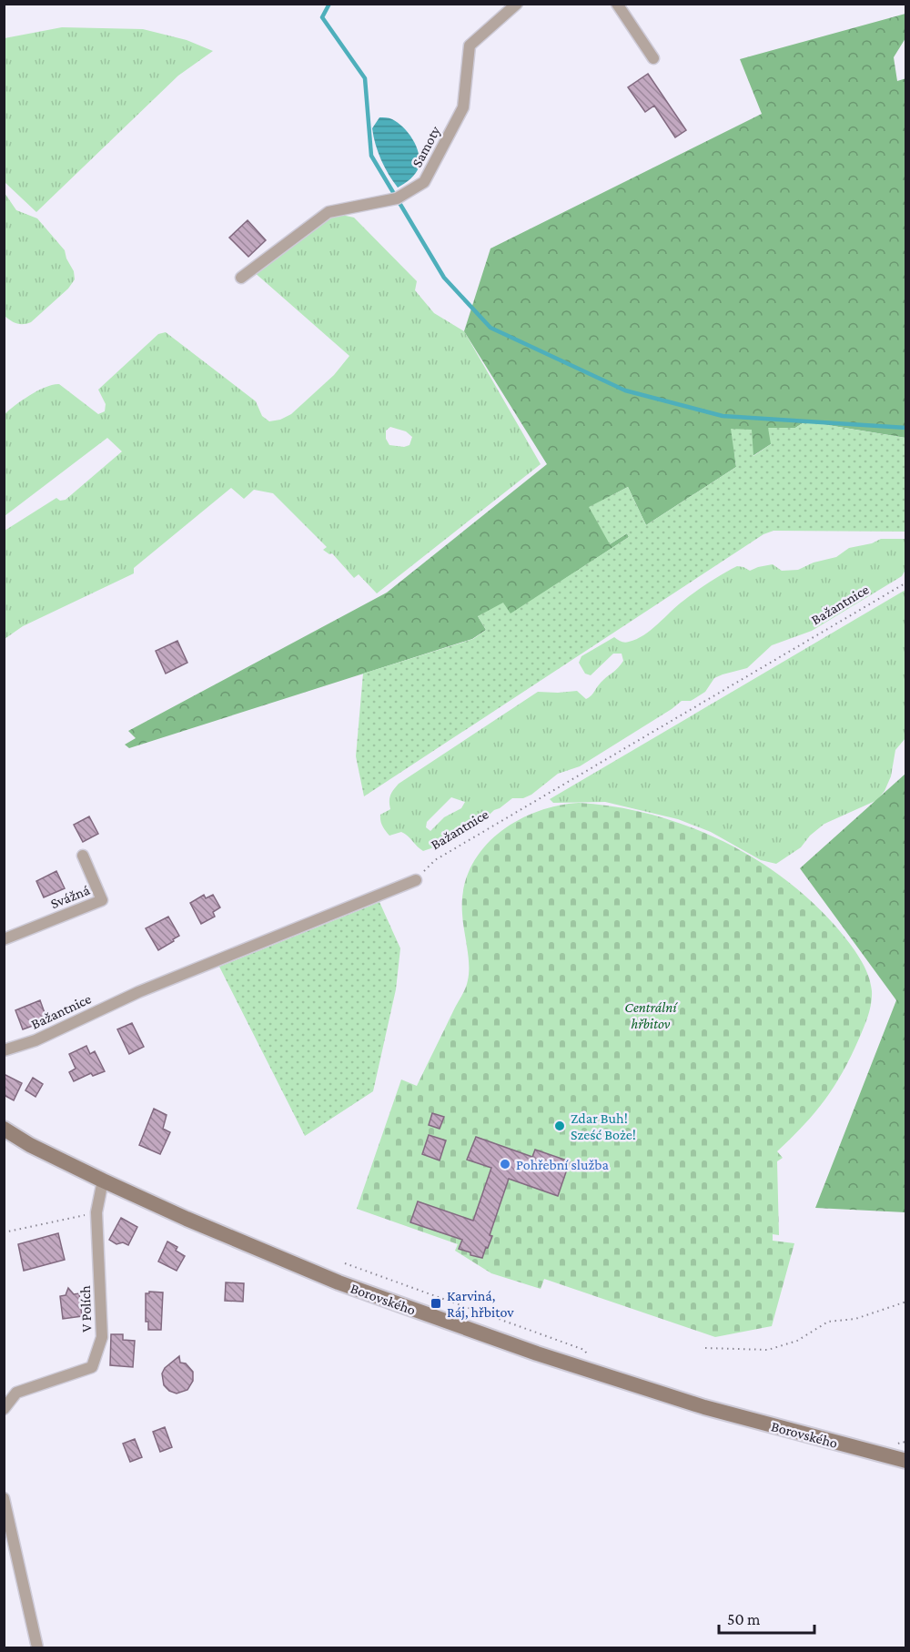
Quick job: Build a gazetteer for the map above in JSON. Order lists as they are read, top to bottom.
{
  "streets": {
    "main road": ["Borovského"],
    "street": [
      "Samoty",
      "Bažantnice",
      "Svážná",
      "V Polích"
    ]
  },
  "crossings": [
    ["Borovského", "V Polích"]
  ],
  "parks": ["Centrální hřbitov"],
  "places": {
    "other": ["Zdar Buh! Sześć Boże!", "Pohřební služba"],
    "transit": ["Karviná, Ráj, hřbitov"]
  },
  "scale_bar": "50 m"
}
